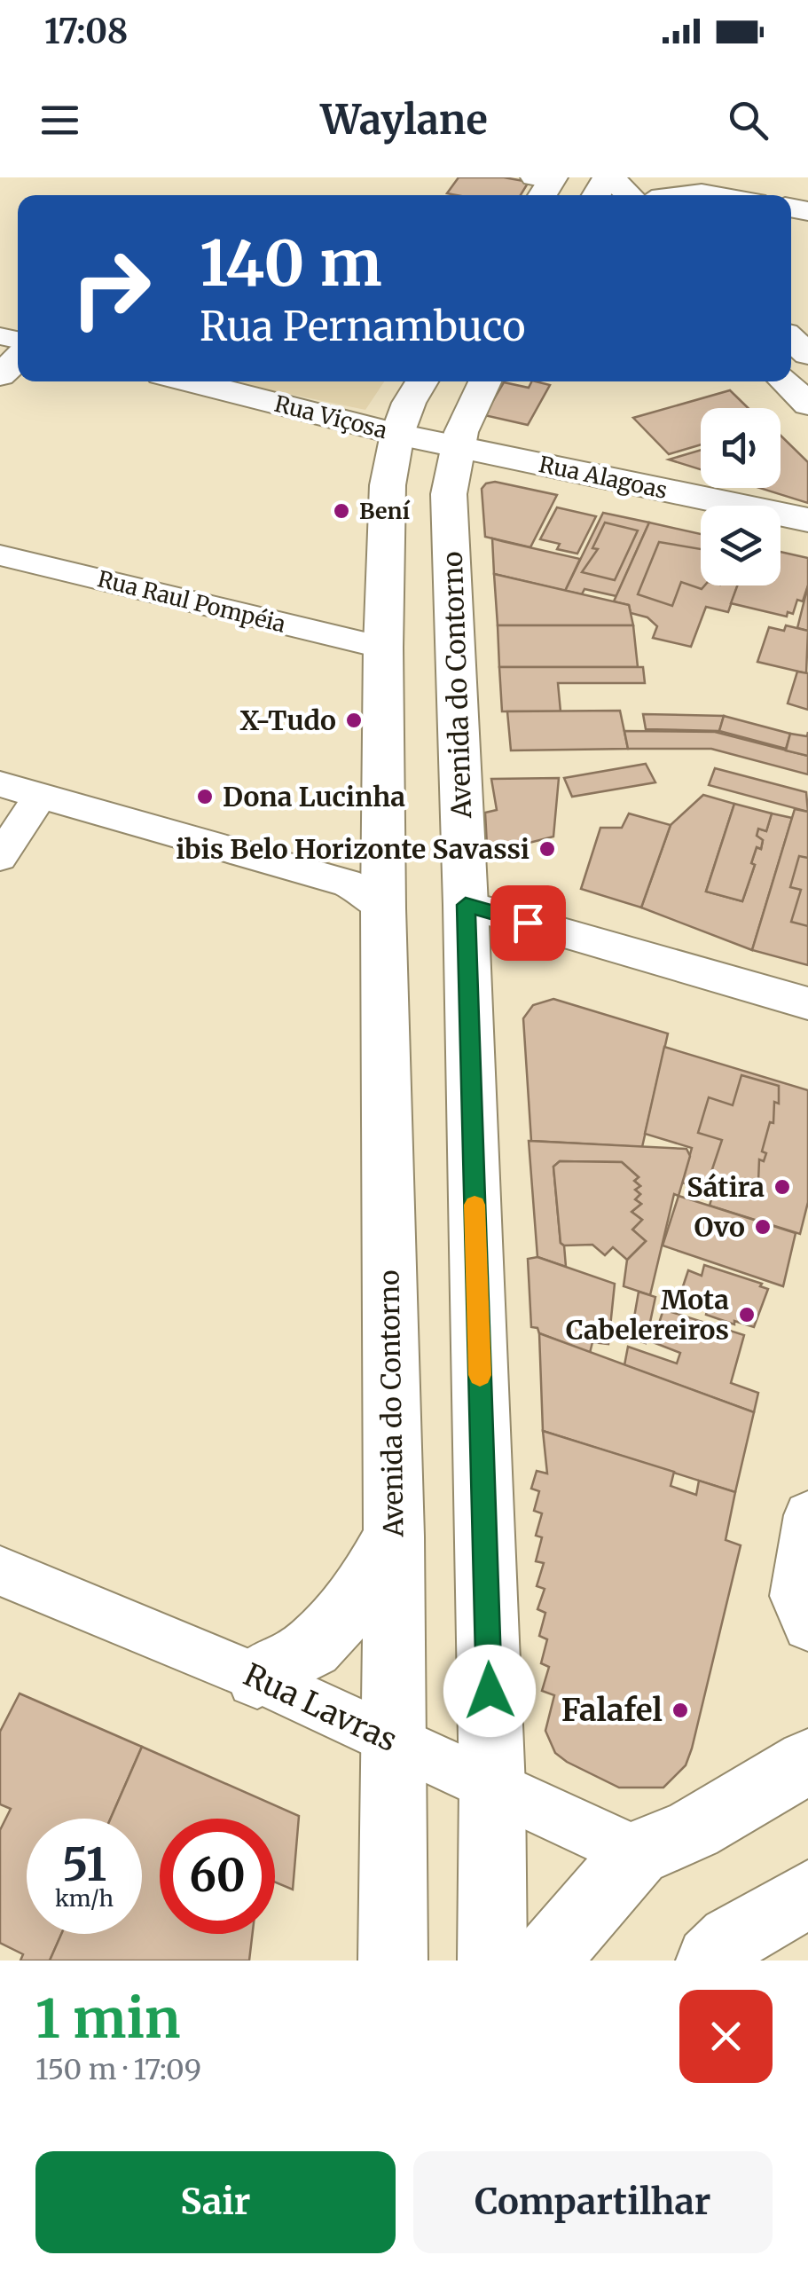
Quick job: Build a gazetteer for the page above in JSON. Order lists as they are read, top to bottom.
{
  "streets": {
    "main road": ["Rua Viçosa", "Rua Alagoas", "Avenida do Contorno"],
    "street": ["Rua Raul Pompéia", "Rua Lavras"]
  },
  "crossings": [
    ["Rua Viçosa", "Rua Alagoas"],
    ["Rua Viçosa", "Avenida do Contorno"],
    ["Rua Alagoas", "Avenida do Contorno"],
    ["Rua Raul Pompéia", "Avenida do Contorno"],
    ["Avenida do Contorno", "Rua Lavras"]
  ],
  "places": [
    "Bení",
    "X-Tudo",
    "Dona Lucinha",
    "ibis Belo Horizonte Savassi",
    "Sátira",
    "Ovo",
    "Mota Cabelereiros",
    "Falafel"
  ],
  "page": {
    "status": "17:08",
    "header": "Waylane",
    "turn": ["140 m", "Rua Pernambuco"],
    "speed": "51 km/h",
    "limit": "60",
    "heading": ["1 min", "150 m · 17:09"],
    "buttons": ["Sair", "Compartilhar"]
  }
}
